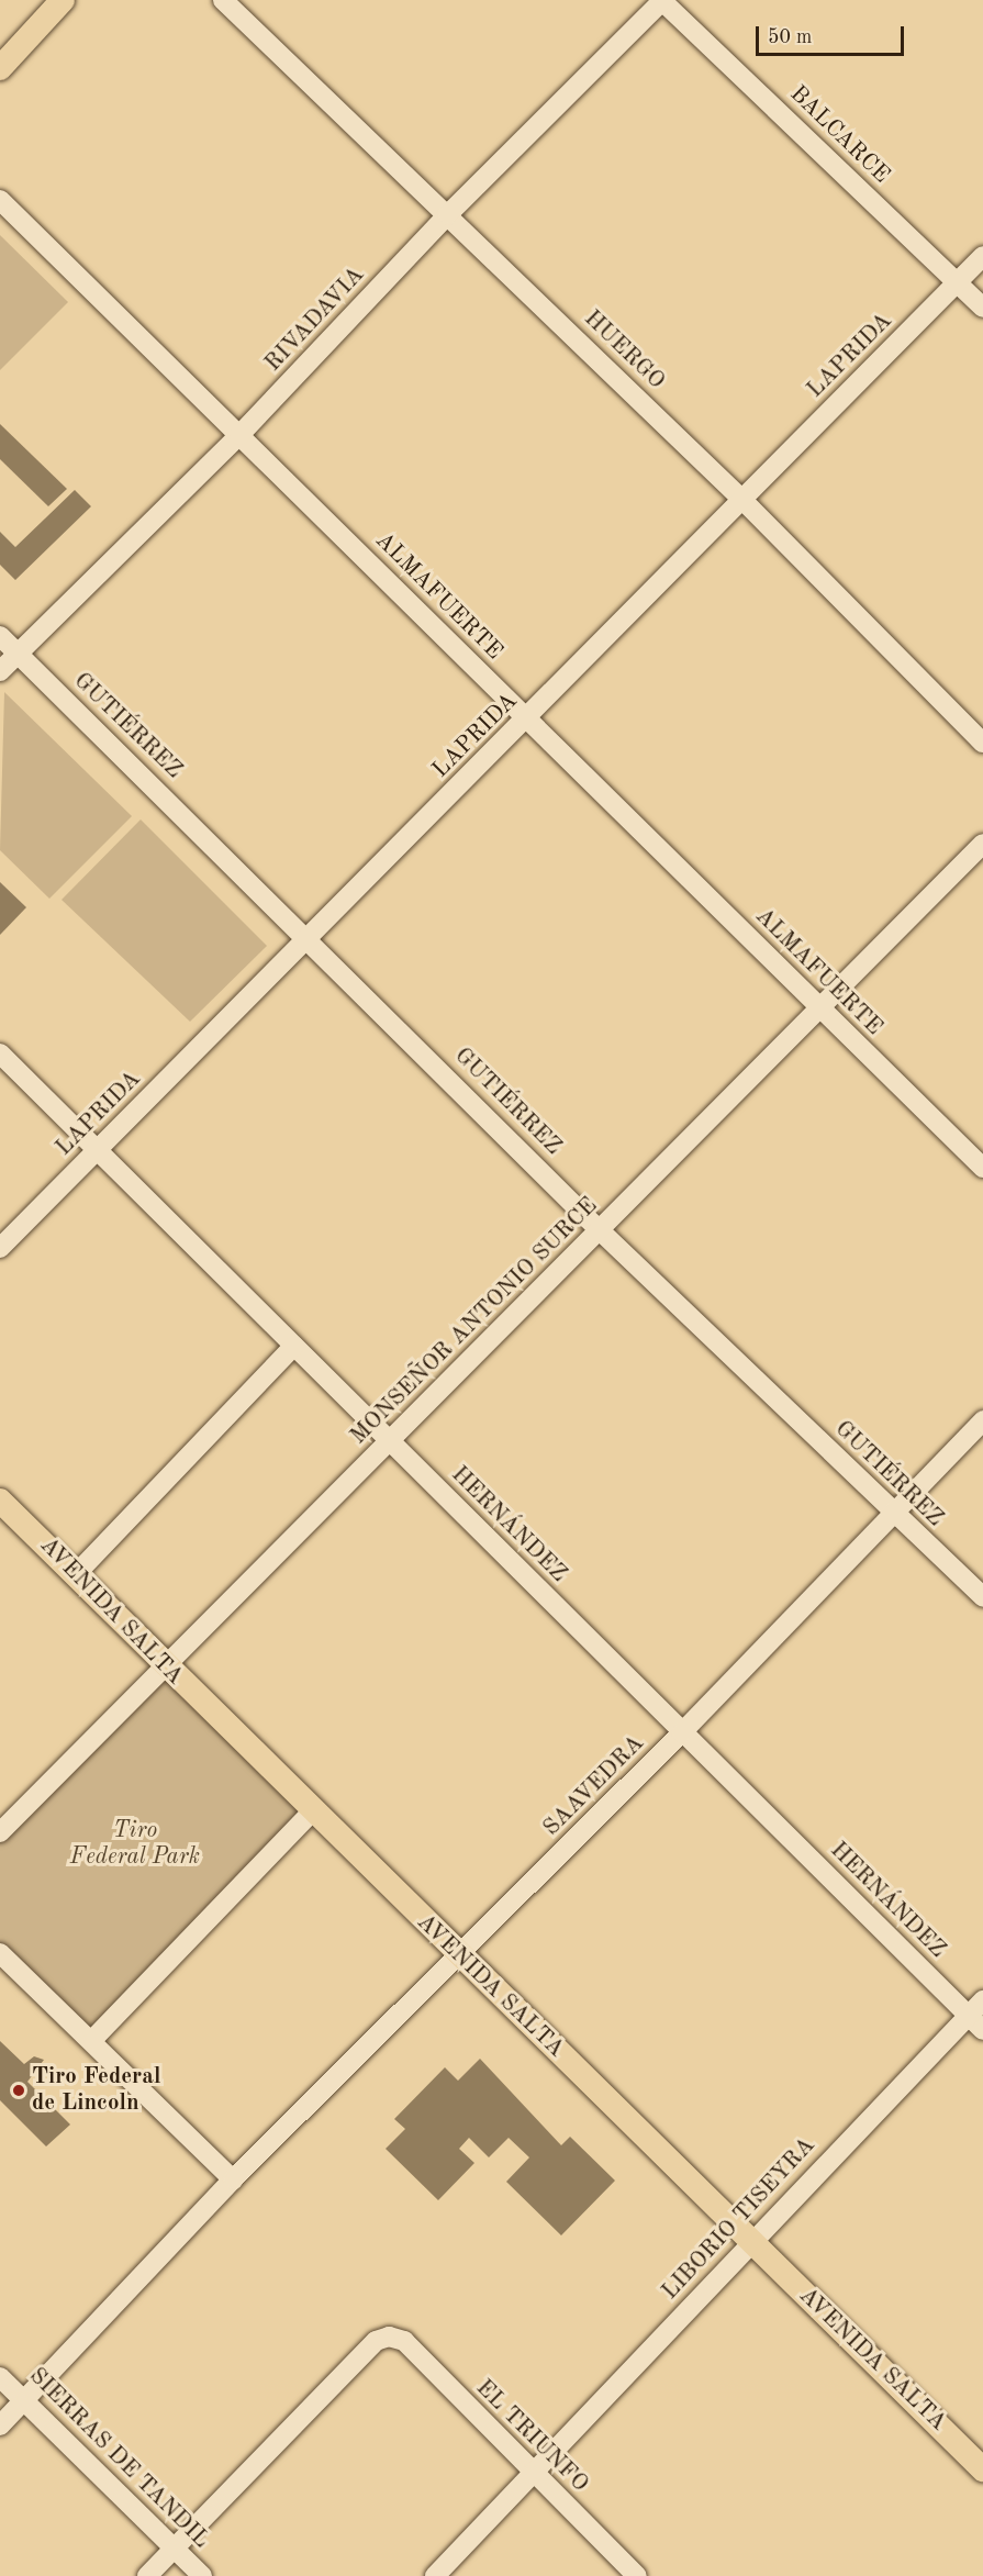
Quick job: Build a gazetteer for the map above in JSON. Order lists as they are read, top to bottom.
{
  "streets": {
    "main road": ["AVENIDA SALTA"],
    "street": [
      "BALCARCE",
      "RIVADAVIA",
      "HUERGO",
      "LAPRIDA",
      "ALMAFUERTE",
      "GUTIÉRREZ",
      "MONSEÑOR ANTONIO SURCE",
      "HERNÁNDEZ",
      "SAAVEDRA",
      "LIBORIO TISEYRA",
      "EL TRIUNFO",
      "SIERRAS DE TANDIL"
    ]
  },
  "crossings": [
    ["BALCARCE", "RIVADAVIA"],
    ["BALCARCE", "LAPRIDA"],
    ["RIVADAVIA", "HUERGO"],
    ["RIVADAVIA", "ALMAFUERTE"],
    ["RIVADAVIA", "GUTIÉRREZ"],
    ["HUERGO", "LAPRIDA"],
    ["LAPRIDA", "ALMAFUERTE"],
    ["LAPRIDA", "GUTIÉRREZ"],
    ["LAPRIDA", "HERNÁNDEZ"],
    ["ALMAFUERTE", "MONSEÑOR ANTONIO SURCE"],
    ["GUTIÉRREZ", "MONSEÑOR ANTONIO SURCE"],
    ["GUTIÉRREZ", "SAAVEDRA"],
    ["MONSEÑOR ANTONIO SURCE", "HERNÁNDEZ"],
    ["MONSEÑOR ANTONIO SURCE", "AVENIDA SALTA"],
    ["HERNÁNDEZ", "SAAVEDRA"],
    ["HERNÁNDEZ", "LIBORIO TISEYRA"],
    ["AVENIDA SALTA", "SAAVEDRA"],
    ["AVENIDA SALTA", "LIBORIO TISEYRA"],
    ["SAAVEDRA", "SIERRAS DE TANDIL"],
    ["LIBORIO TISEYRA", "EL TRIUNFO"],
    ["EL TRIUNFO", "SIERRAS DE TANDIL"]
  ],
  "parks": ["Tiro Federal Park"],
  "places": ["Tiro Federal de Lincoln"],
  "scale_bar": "50 m"
}
